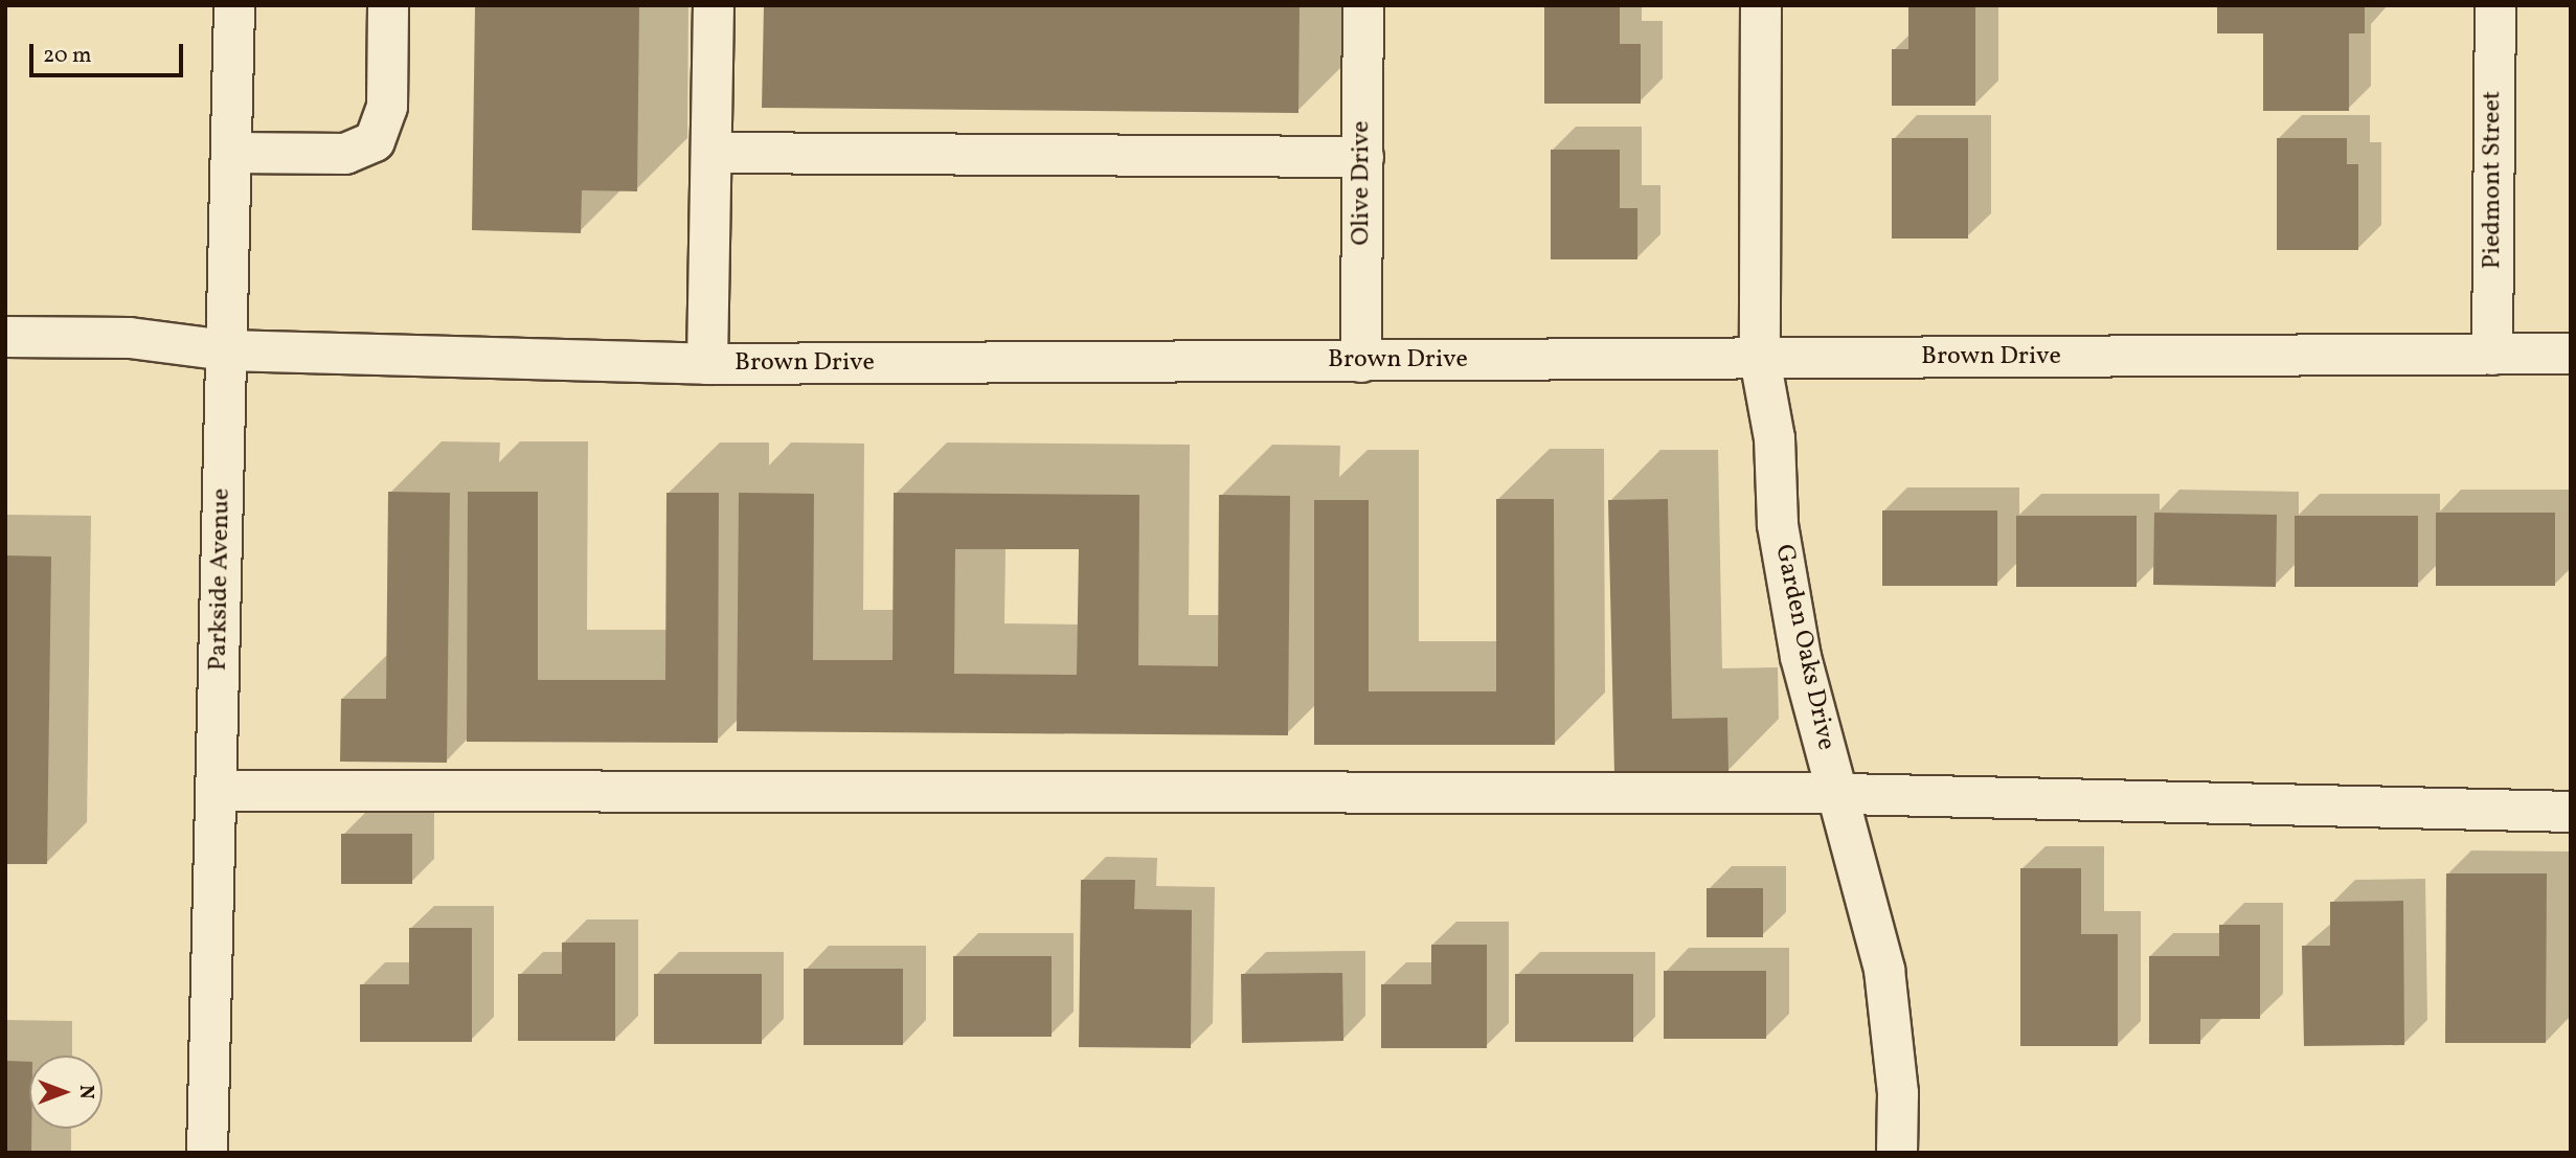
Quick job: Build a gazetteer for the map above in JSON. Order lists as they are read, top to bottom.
{
  "streets": {
    "street": [
      "Piedmont Street",
      "Olive Drive",
      "Brown Drive",
      "Parkside Avenue",
      "Garden Oaks Drive"
    ]
  },
  "crossings": [
    ["Piedmont Street", "Brown Drive"],
    ["Olive Drive", "Brown Drive"],
    ["Brown Drive", "Parkside Avenue"],
    ["Brown Drive", "Garden Oaks Drive"]
  ],
  "scale_bar": "20 m",
  "north": "right"
}
